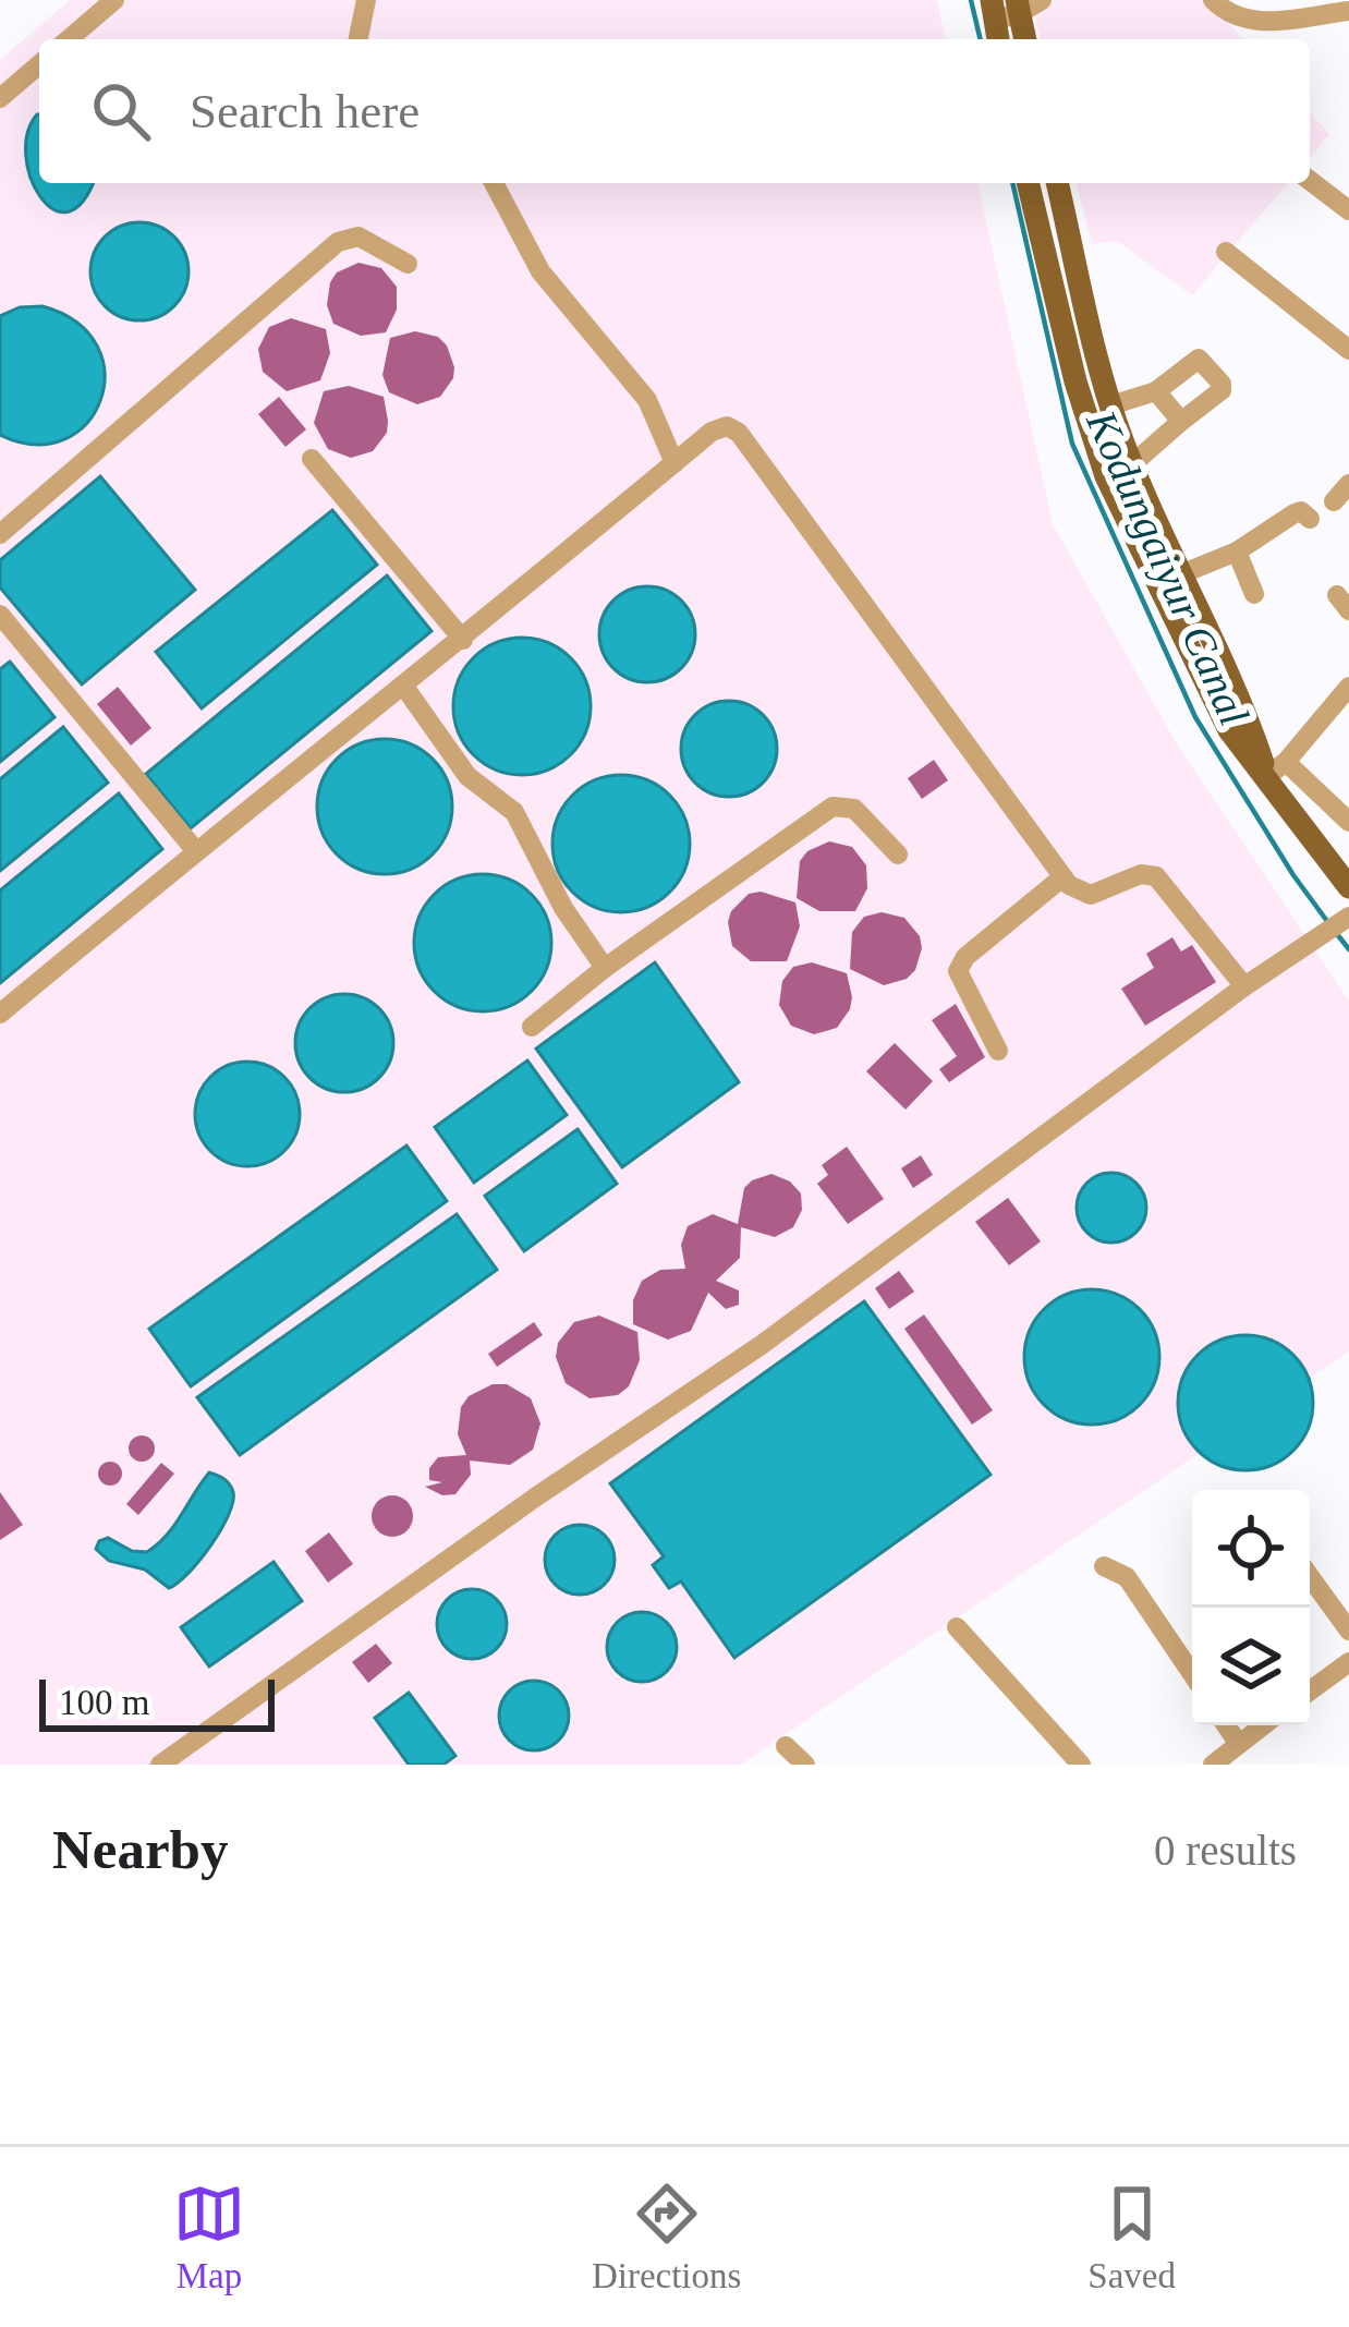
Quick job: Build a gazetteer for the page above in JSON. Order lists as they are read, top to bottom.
{
  "water": ["Kodungaiyur Canal"],
  "scale_bar": "100 m",
  "page": {
    "search": "Search here",
    "scale": "100 m",
    "heading": ["Nearby", "0 results"],
    "nav": ["Map", "Directions", "Saved"]
  }
}
